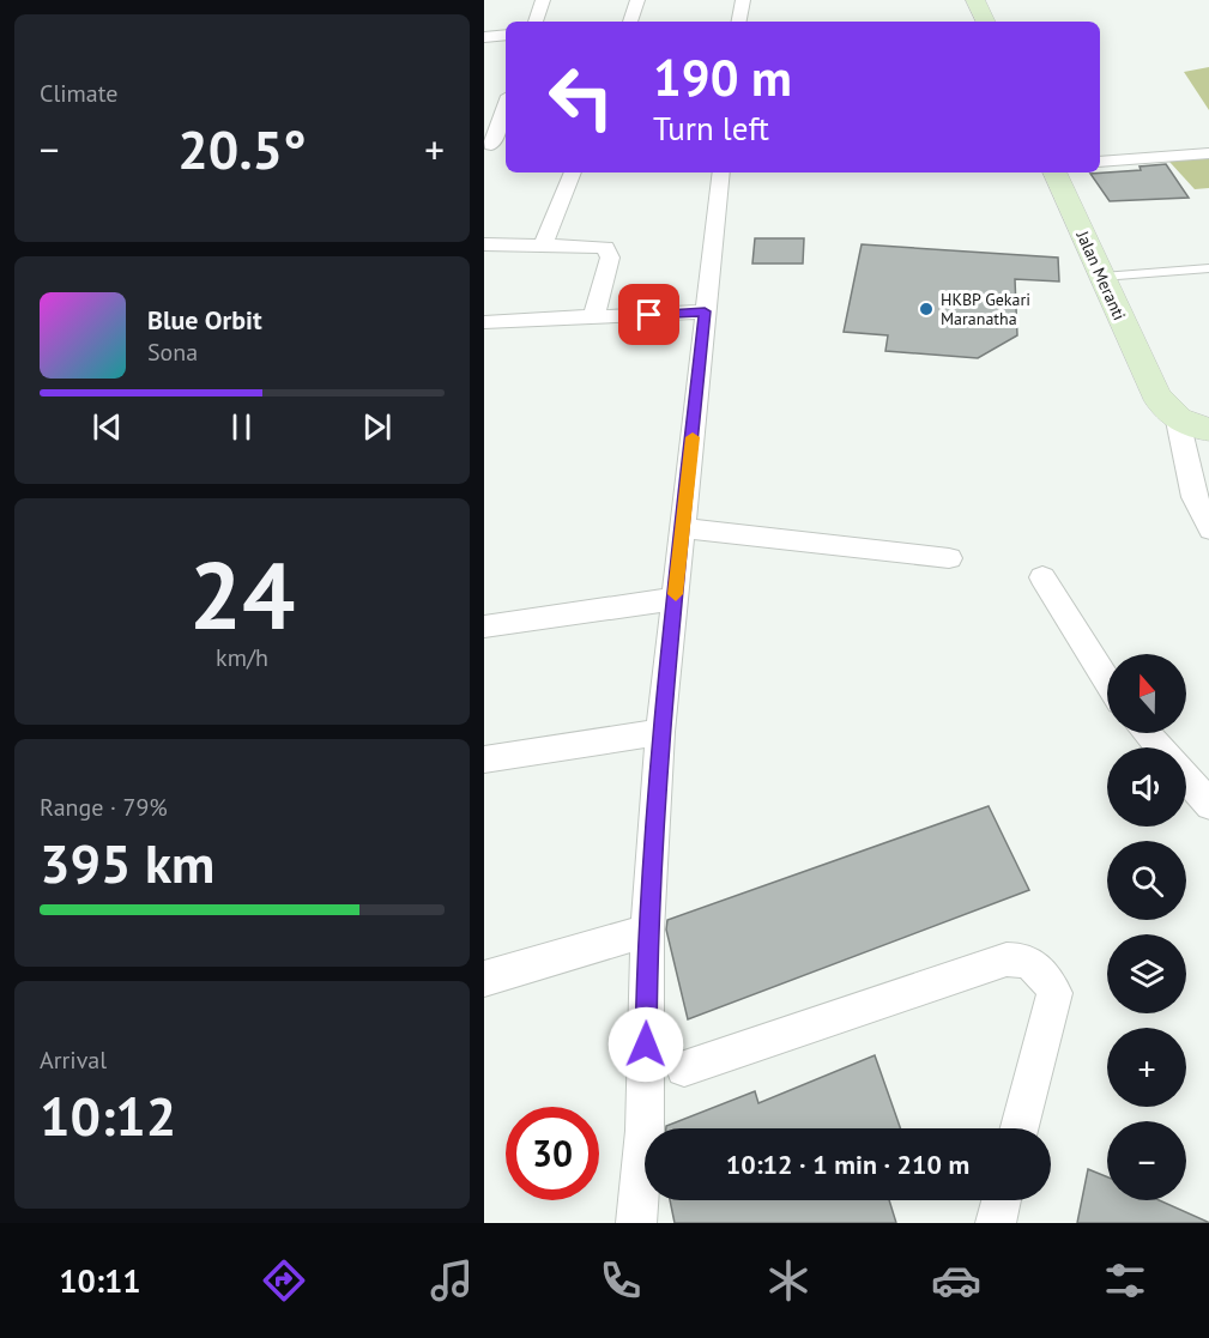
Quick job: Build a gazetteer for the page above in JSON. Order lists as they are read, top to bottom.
{
  "streets": {
    "street": ["Jalan Meranti"]
  },
  "places": ["HKBP Gekari Maranatha"],
  "north": "top",
  "page": {
    "tile": [
      "Climate",
      ["24", "km/h"],
      ["Range · 79%", "395 km"],
      ["Arrival", "10:12"]
    ],
    "turn": ["190 m", "Turn left"],
    "heat": ["−", "20.5°", "+"],
    "song": ["Blue Orbit", "Sona"],
    "map_buttons": ["+", "−"],
    "limit": "30",
    "trip": "10:12 · 1 min · 210 m",
    "tabs": "10:11"
  }
}
